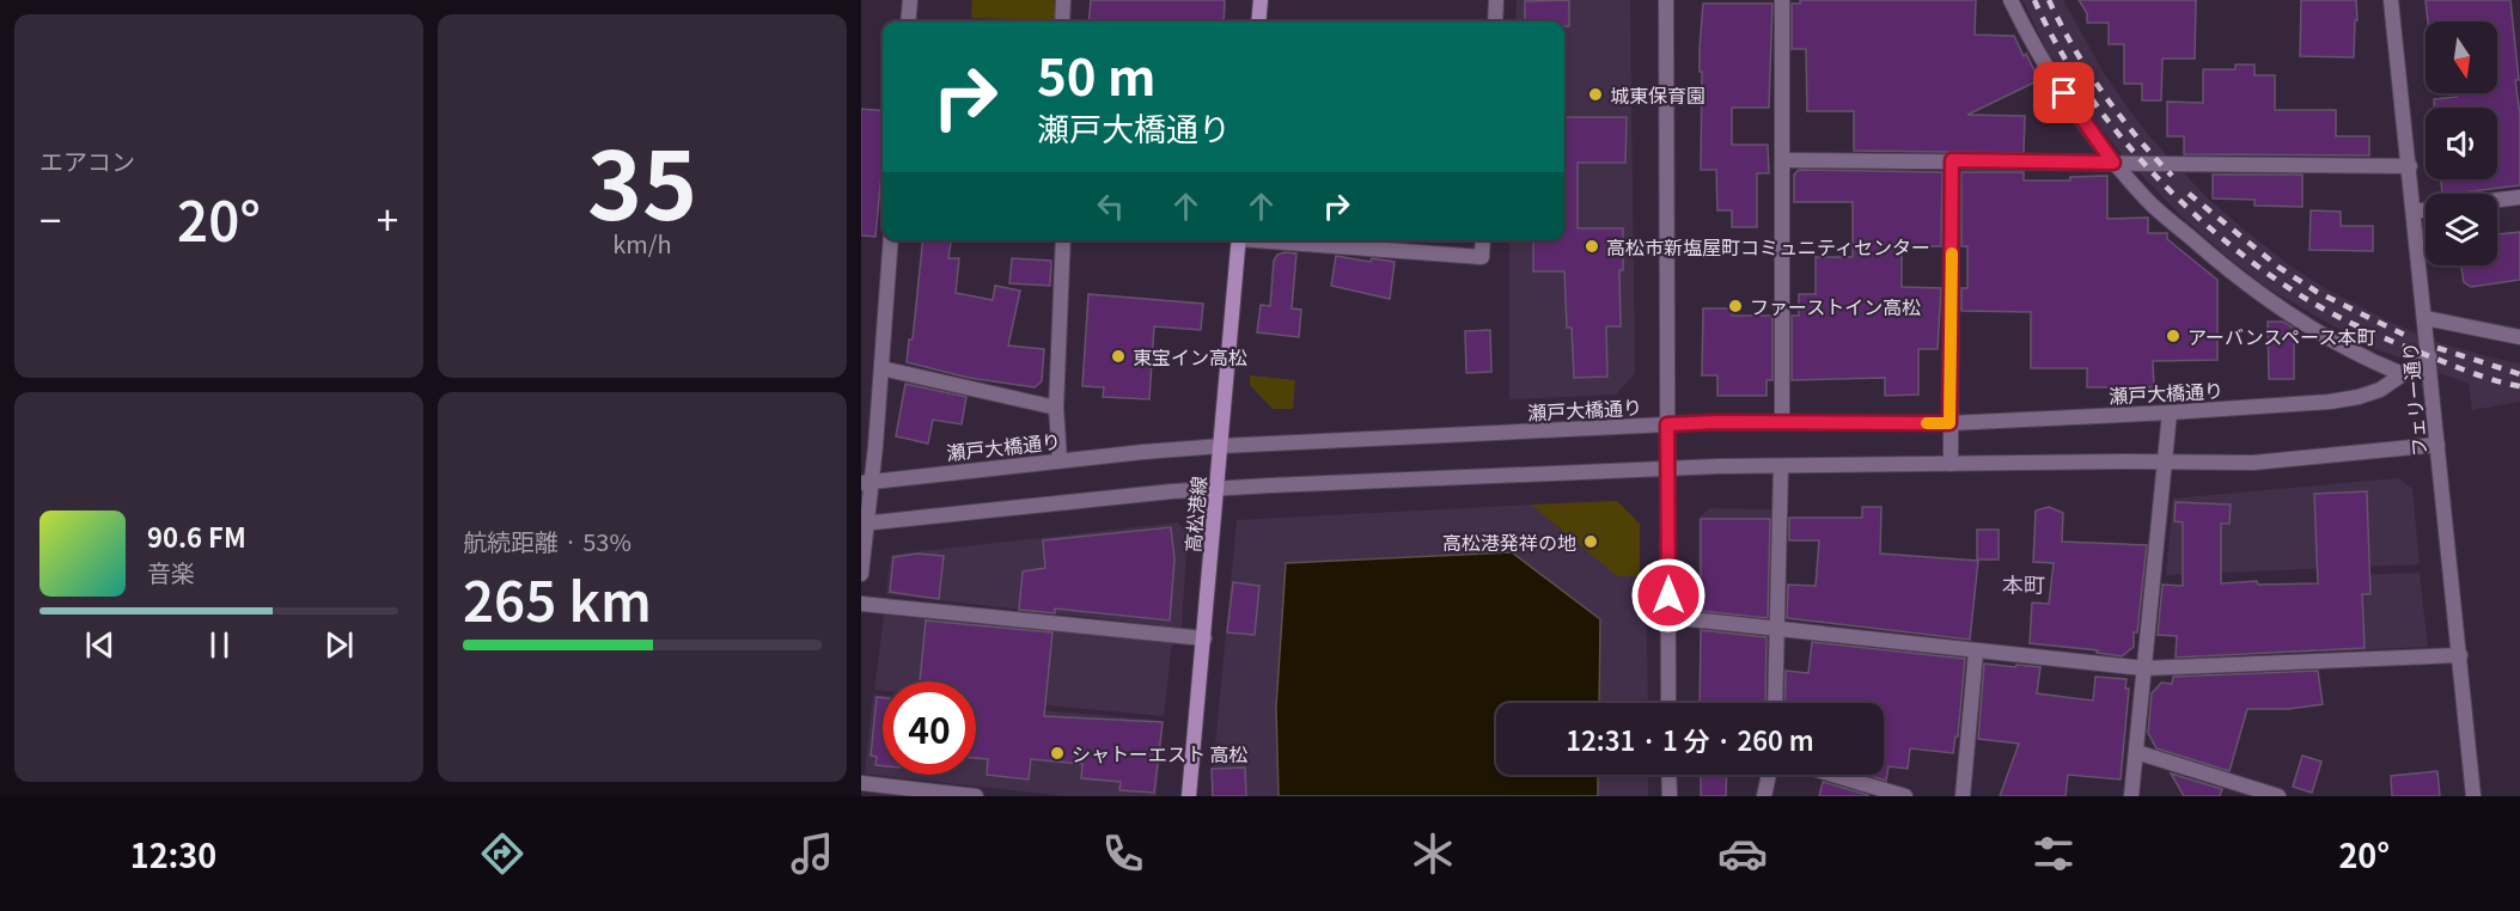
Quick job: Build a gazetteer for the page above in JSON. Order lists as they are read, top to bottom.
{
  "streets": {
    "main road": ["高松港線"],
    "street": ["瀬戸大橋通り", "フェリー通り"]
  },
  "crossings": [
    ["瀬戸大橋通り", "フェリー通り"],
    ["瀬戸大橋通り", "高松港線"]
  ],
  "districts": ["本町"],
  "places": [
    "城東保育園",
    "高松市新塩屋町コミュニティセンター",
    "ファーストイン高松",
    "アーバンスペース本町",
    "東宝イン高松",
    "高松港発祥の地",
    "シャトーエスト 高松"
  ],
  "north": "bottom",
  "page": {
    "tile": [
      "エアコン",
      ["35", "km/h"],
      ["航続距離 · 53%", "265 km"]
    ],
    "turn": ["50 m", "瀬戸大橋通り"],
    "heat": ["−", "20°", "+"],
    "song": ["90.6 FM", "音楽"],
    "limit": "40",
    "trip": "12:31 · 1 分 · 260 m",
    "tabs": ["12:30", "20°"]
  }
}
